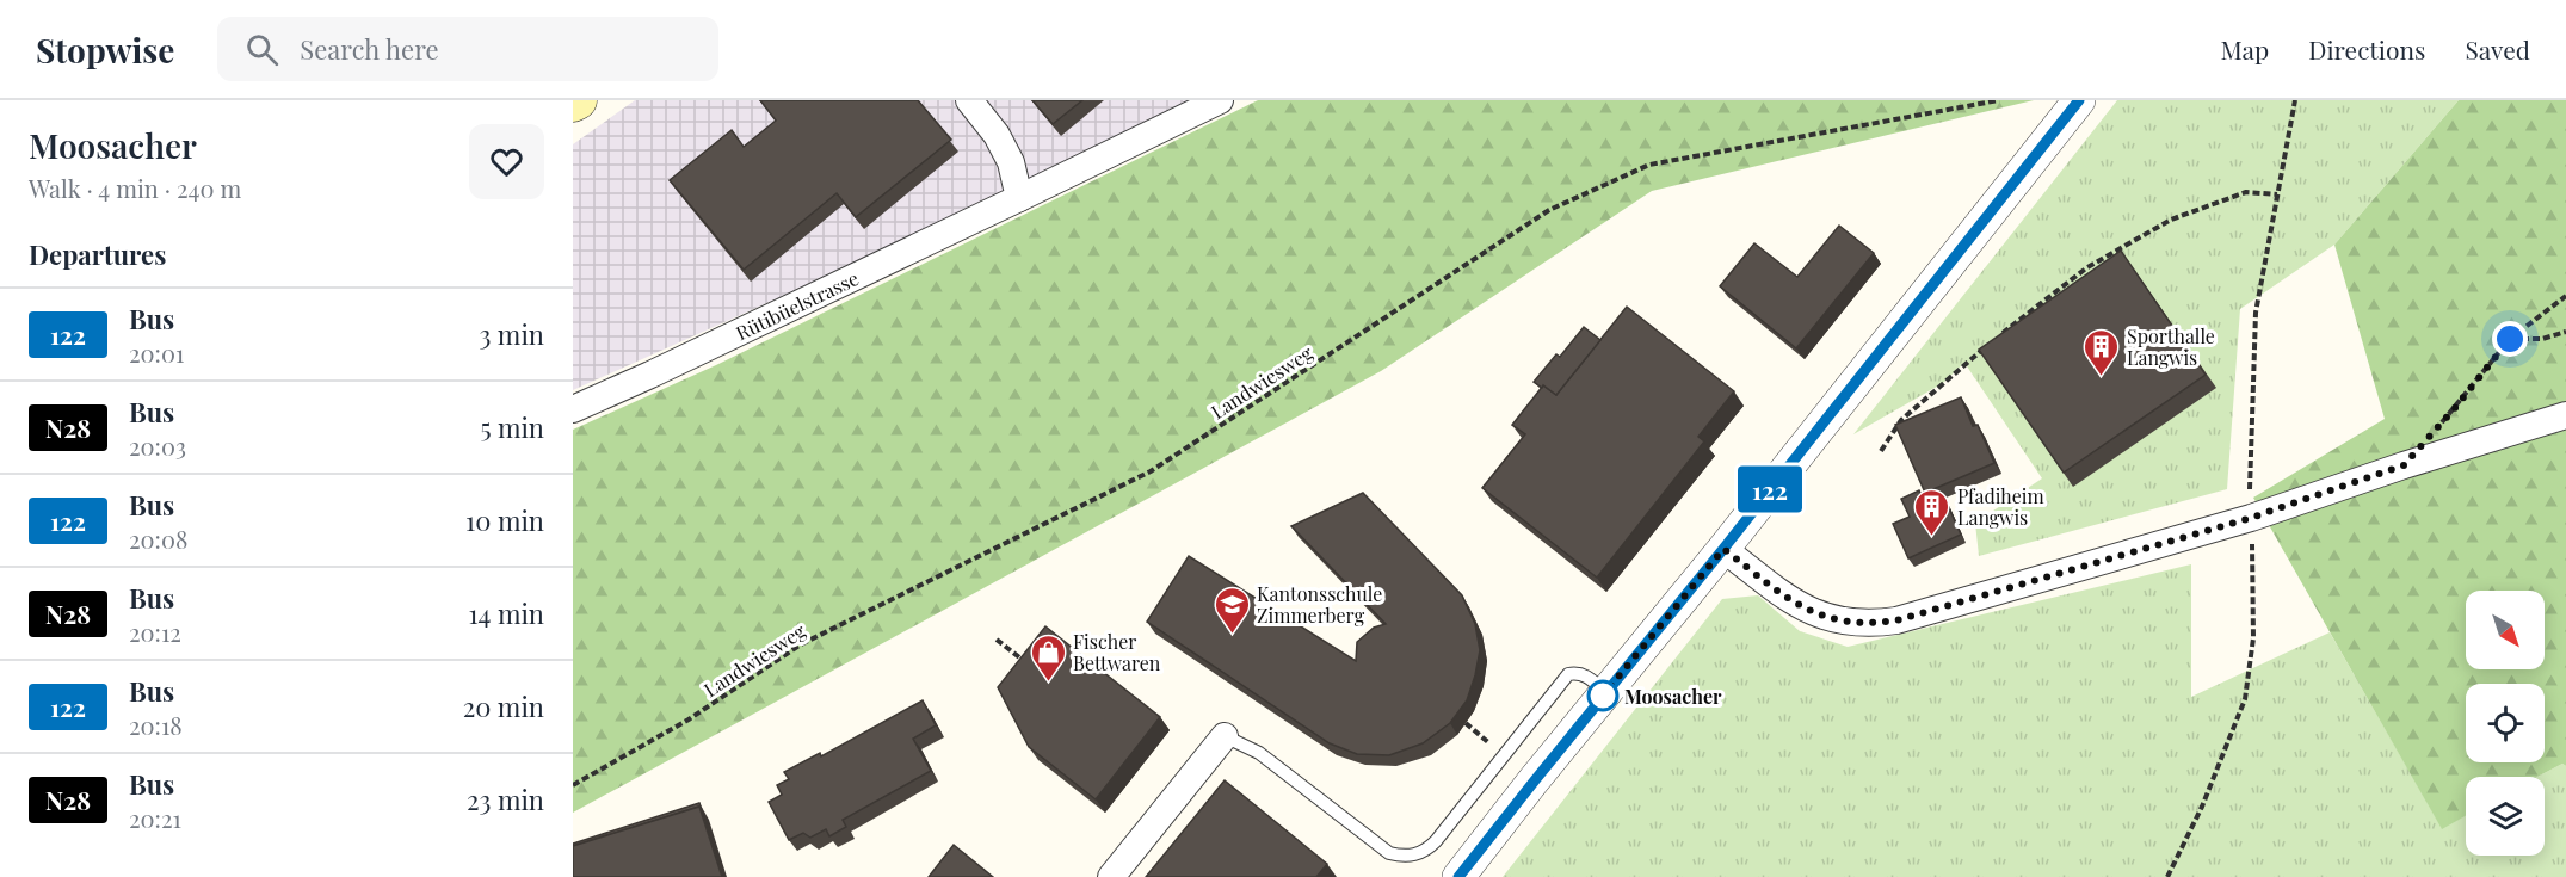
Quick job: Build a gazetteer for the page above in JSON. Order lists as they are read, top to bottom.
{
  "streets": {
    "street": ["Rütibüelstrasse"],
    "path": ["Landwiesweg"]
  },
  "places": {
    "building": ["Sporthalle Langwis", "Pfadiheim Langwis"],
    "school or university": ["Kantonsschule Zimmerberg"],
    "shop": ["Fischer Bettwaren"],
    "other": ["Moosacher"]
  },
  "lines": ["bus line 122"],
  "north": "bottom right",
  "page": {
    "header": "Stopwise",
    "search": "Search here",
    "nav": ["Map", "Directions", "Saved"],
    "heading": [
      ["Moosacher", "Walk · 4 min · 240 m"],
      "Departures"
    ],
    "on_map": "122",
    "list": [
      {
        "mark": "122",
        "name": "Bus",
        "note": "20:01",
        "value": "3 min"
      },
      {
        "mark": "N28",
        "name": "Bus",
        "note": "20:03",
        "value": "5 min"
      },
      {
        "mark": "122",
        "name": "Bus",
        "note": "20:08",
        "value": "10 min"
      },
      {
        "mark": "N28",
        "name": "Bus",
        "note": "20:12",
        "value": "14 min"
      },
      {
        "mark": "122",
        "name": "Bus",
        "note": "20:18",
        "value": "20 min"
      },
      {
        "mark": "N28",
        "name": "Bus",
        "note": "20:21",
        "value": "23 min"
      }
    ]
  }
}
